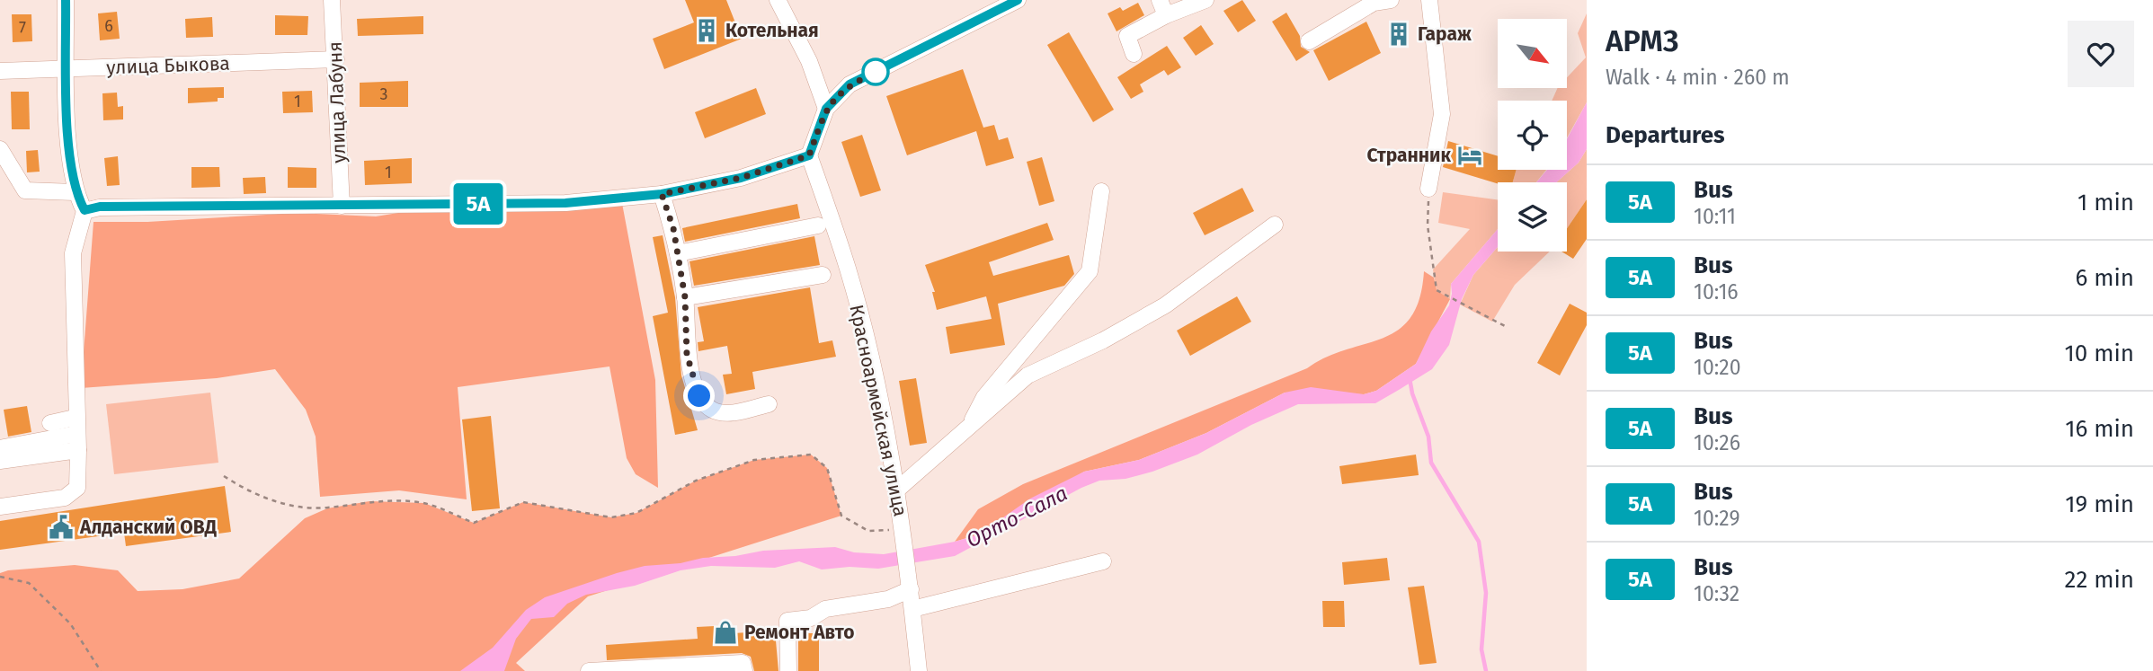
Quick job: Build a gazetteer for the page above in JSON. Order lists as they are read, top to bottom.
{
  "streets": {
    "street": ["улица Быкова", "улица Лабуня", "Красноармейская улица"]
  },
  "crossings": [
    ["улица Быкова", "улица Лабуня"]
  ],
  "water": ["Орто-Сала"],
  "places": {
    "building": ["Котельная", "Гараж"],
    "hotel": ["Странник"],
    "public building": ["Алданский ОВД"],
    "shop": ["Ремонт Авто"]
  },
  "lines": ["bus line 5А"],
  "house_numbers": [
    "6",
    "7",
    "3",
    "1",
    "1"
  ],
  "north": "bottom right",
  "page": {
    "on_map": "5А",
    "heading": [
      ["АРМЗ", "Walk · 4 min · 260 m"],
      "Departures"
    ],
    "list": [
      {
        "mark": "5А",
        "name": "Bus",
        "note": "10:11",
        "value": "1 min"
      },
      {
        "mark": "5А",
        "name": "Bus",
        "note": "10:16",
        "value": "6 min"
      },
      {
        "mark": "5А",
        "name": "Bus",
        "note": "10:20",
        "value": "10 min"
      },
      {
        "mark": "5А",
        "name": "Bus",
        "note": "10:26",
        "value": "16 min"
      },
      {
        "mark": "5А",
        "name": "Bus",
        "note": "10:29",
        "value": "19 min"
      },
      {
        "mark": "5А",
        "name": "Bus",
        "note": "10:32",
        "value": "22 min"
      }
    ]
  }
}
